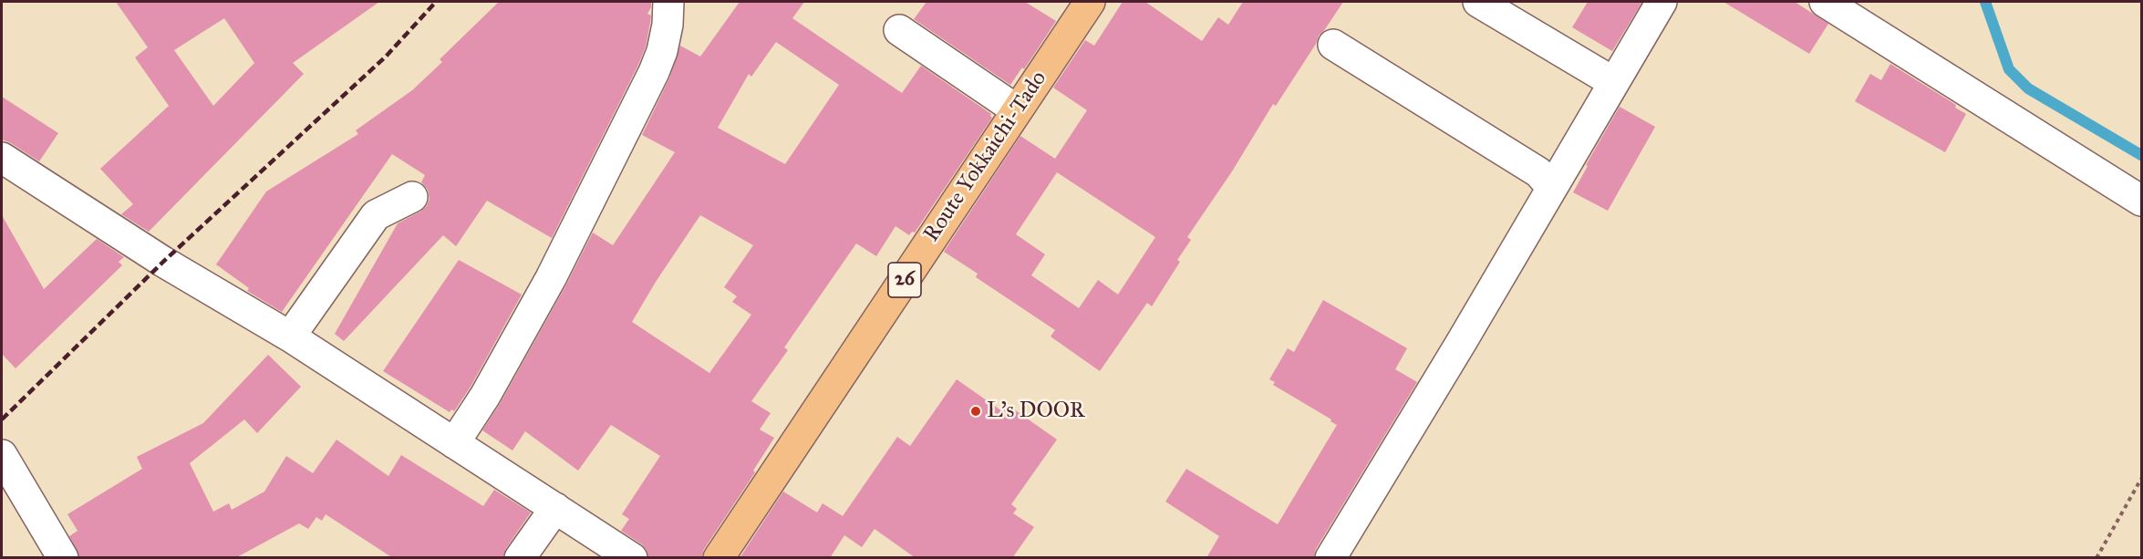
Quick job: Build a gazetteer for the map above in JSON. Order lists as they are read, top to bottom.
{
  "streets": {
    "main road": ["Route Yokkaichi-Tado", "26"]
  },
  "places": ["L's DOOR"]
}
